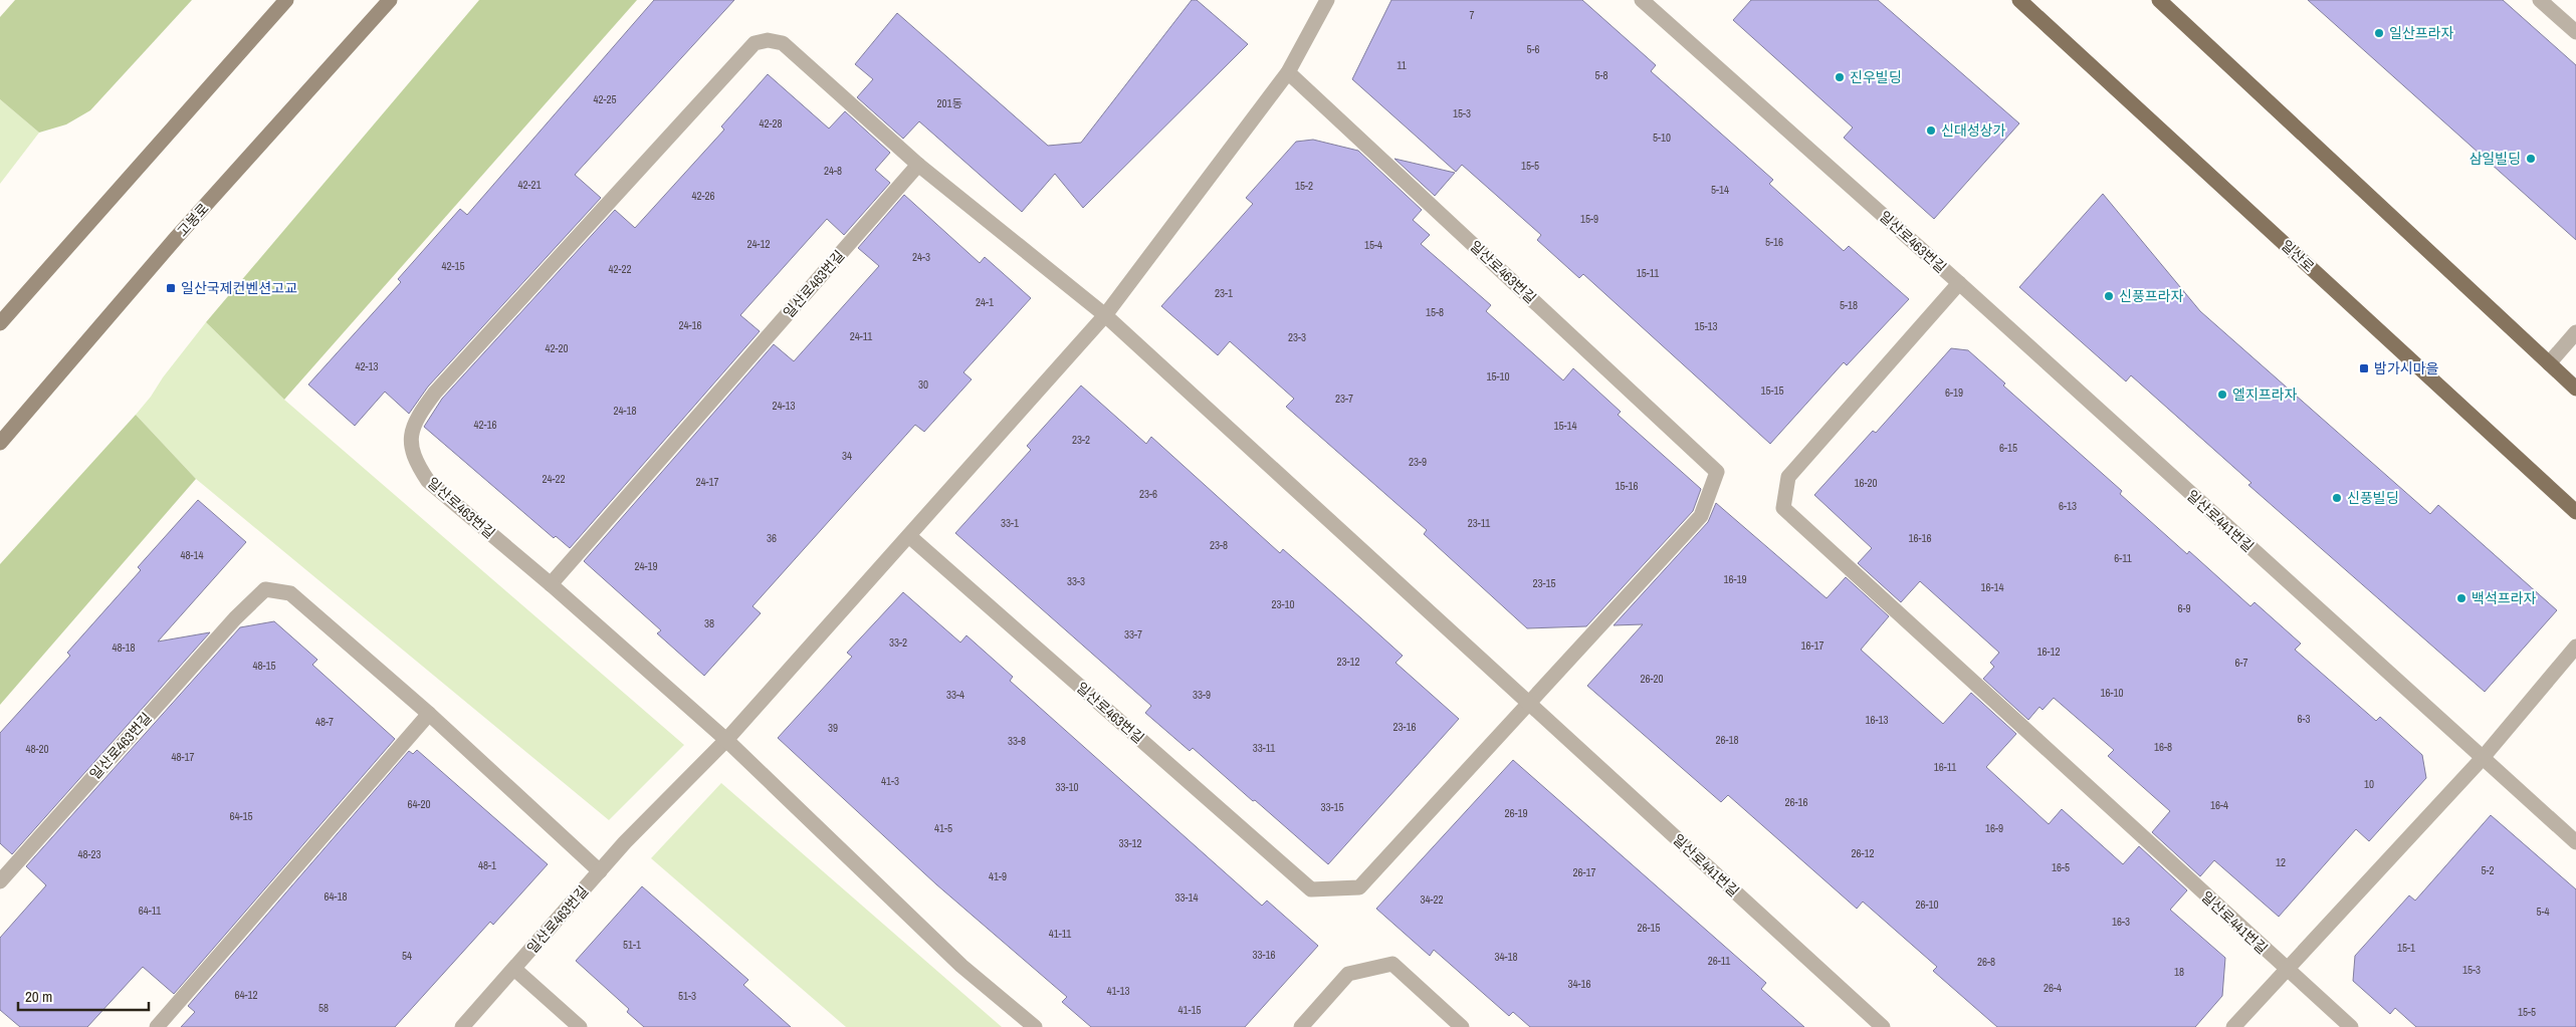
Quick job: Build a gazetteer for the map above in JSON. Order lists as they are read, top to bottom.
{
  "streets": {
    "main road": ["고봉로", "일산로"],
    "street": ["일산로463번길", "일산로441번길"]
  },
  "crossings": [
    ["일산로463번길", "일산로441번길"]
  ],
  "places": {
    "other": [
      "일산프라자",
      "진우빌딩",
      "신대성상가",
      "삼일빌딩",
      "신풍프라자",
      "엘지프라자",
      "신풍빌딩",
      "백석프라자"
    ],
    "transit": ["일산국제컨벤션고교", "밤가시마을"]
  },
  "house_numbers": [
    "7",
    "5-6",
    "11",
    "5-8",
    "42-25",
    "201동",
    "15-3",
    "42-28",
    "5-10",
    "15-5",
    "24-8",
    "42-21",
    "15-2",
    "5-14",
    "42-26",
    "15-9",
    "5-16",
    "24-12",
    "15-4",
    "24-3",
    "42-15",
    "42-22",
    "15-11",
    "23-1",
    "24-1",
    "5-18",
    "15-8",
    "24-16",
    "15-13",
    "24-11",
    "23-3",
    "42-20",
    "42-13",
    "15-10",
    "30",
    "15-15",
    "6-19",
    "23-7",
    "24-13",
    "24-18",
    "42-16",
    "15-14",
    "23-2",
    "6-15",
    "34",
    "23-9",
    "24-22",
    "24-17",
    "16-20",
    "15-16",
    "23-6",
    "6-13",
    "33-1",
    "23-11",
    "36",
    "16-16",
    "23-8",
    "48-14",
    "6-11",
    "24-19",
    "16-19",
    "33-3",
    "23-15",
    "16-14",
    "23-10",
    "6-9",
    "38",
    "33-7",
    "33-2",
    "16-17",
    "48-18",
    "16-12",
    "23-12",
    "6-7",
    "48-15",
    "26-20",
    "16-10",
    "33-4",
    "33-9",
    "6-3",
    "16-13",
    "48-7",
    "23-16",
    "39",
    "26-18",
    "33-8",
    "16-8",
    "33-11",
    "48-20",
    "48-17",
    "16-11",
    "41-3",
    "10",
    "33-10",
    "26-16",
    "64-20",
    "16-4",
    "33-15",
    "26-19",
    "64-15",
    "41-5",
    "16-9",
    "33-12",
    "26-12",
    "48-23",
    "12",
    "48-1",
    "16-5",
    "5-2",
    "26-17",
    "41-9",
    "64-18",
    "33-14",
    "34-22",
    "26-10",
    "64-11",
    "5-4",
    "16-3",
    "26-15",
    "41-11",
    "51-1",
    "15-1",
    "33-16",
    "54",
    "34-18",
    "26-11",
    "26-8",
    "15-3",
    "18",
    "34-16",
    "26-4",
    "41-13",
    "64-12",
    "51-3",
    "58",
    "41-15",
    "15-5"
  ],
  "scale_bar": "20 m"
}
